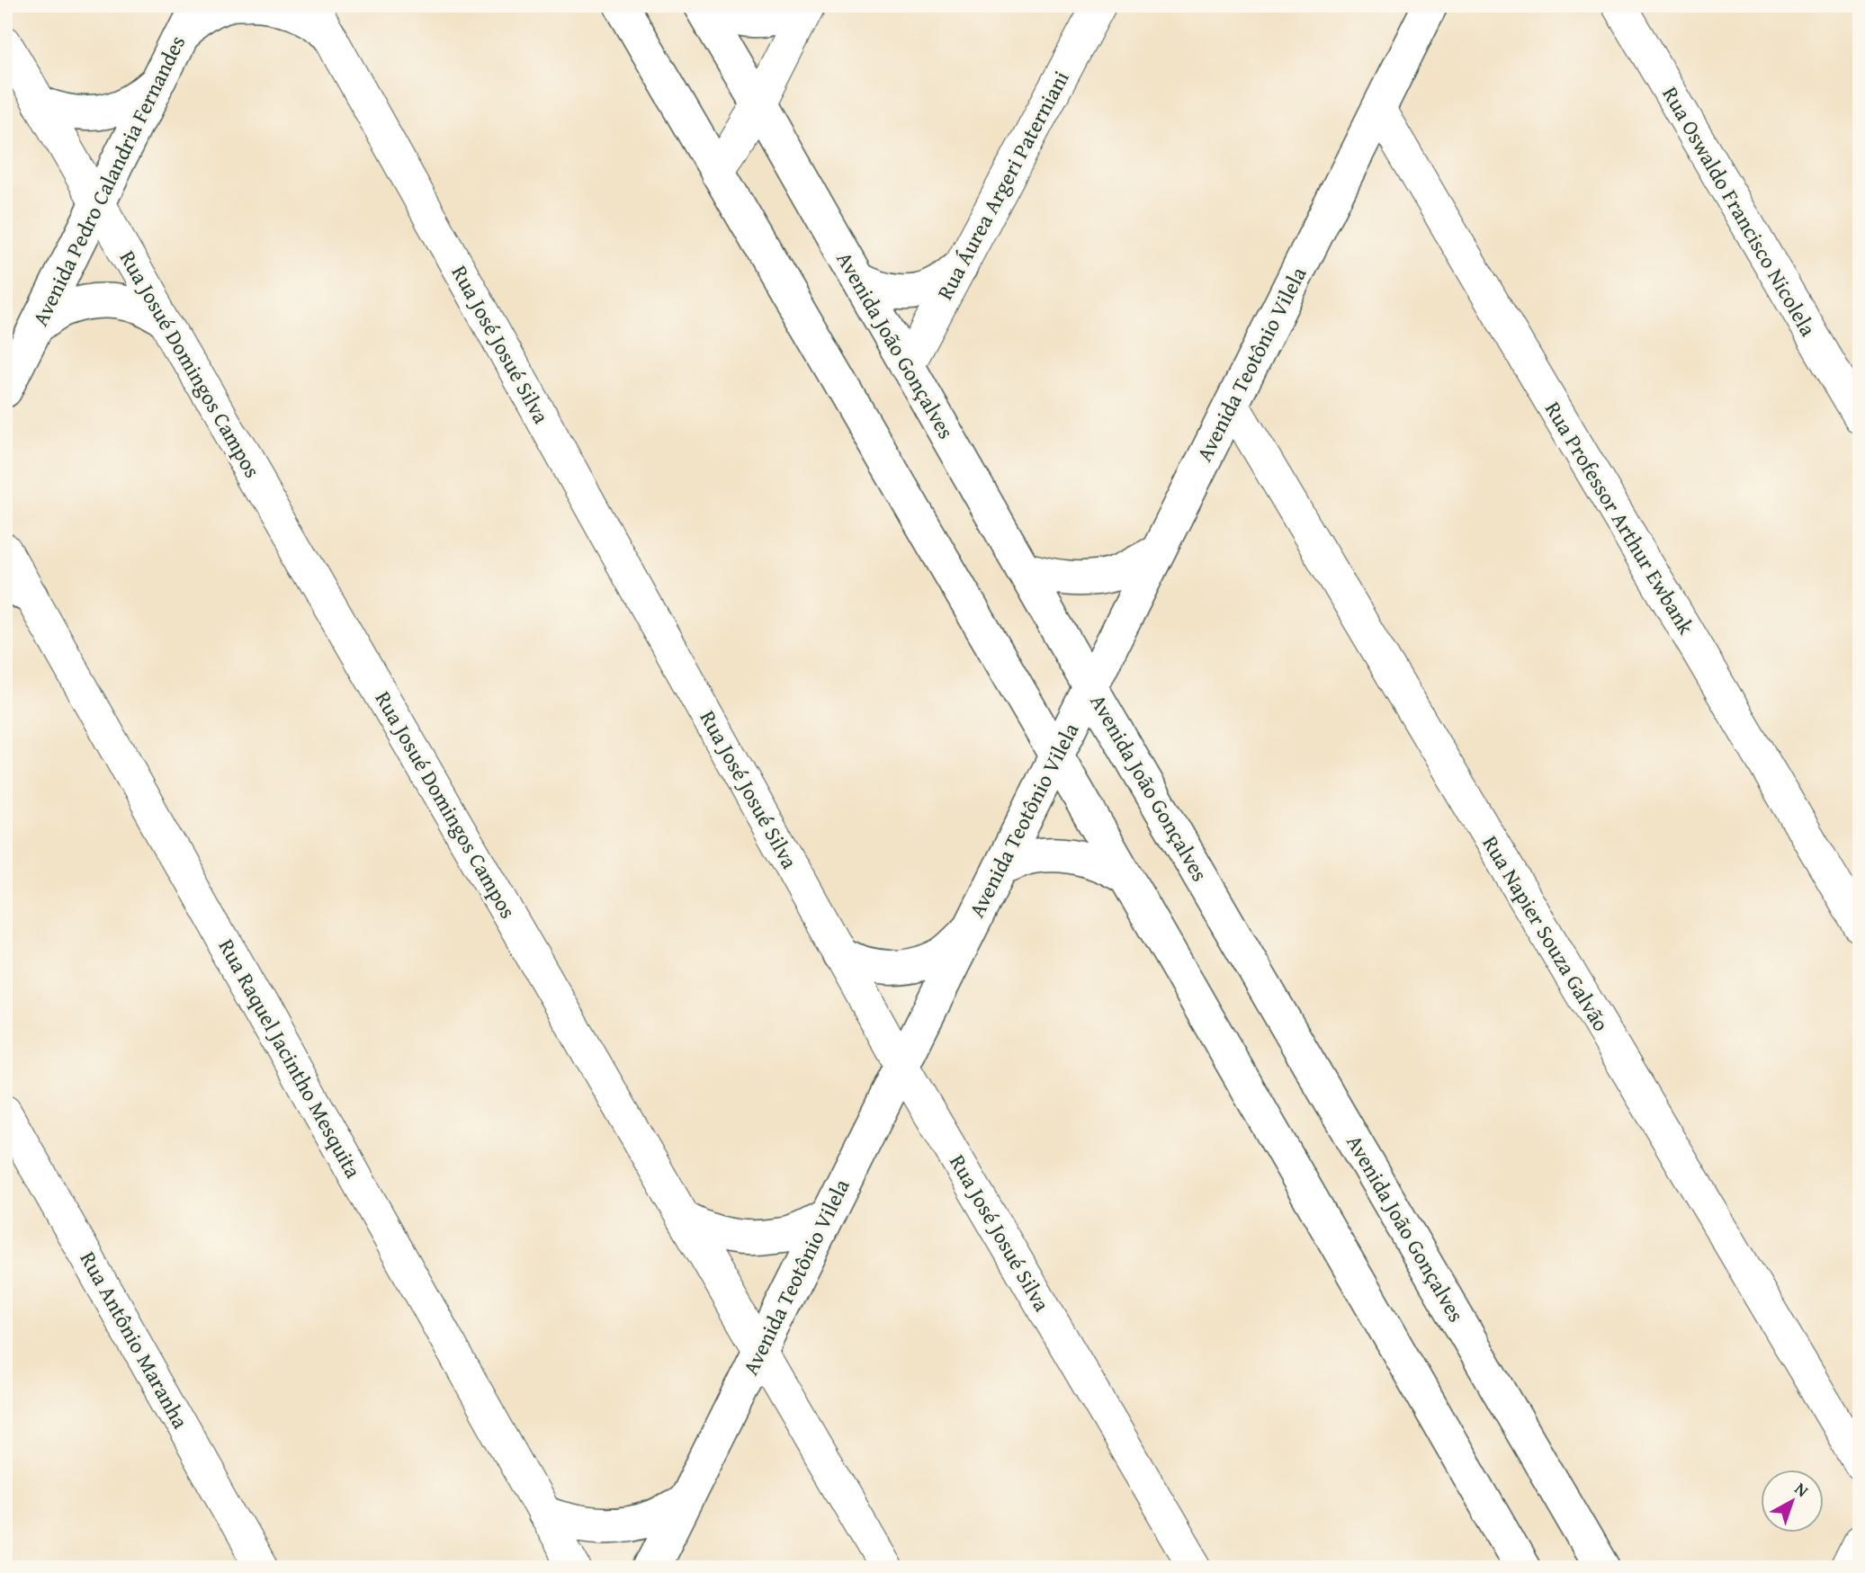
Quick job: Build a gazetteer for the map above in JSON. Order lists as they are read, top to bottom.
{
  "streets": {
    "main road": ["Avenida Pedro Calandria Fernandes", "Avenida João Gonçalves", "Avenida Teotônio Vilela"],
    "street": [
      "Rua Áurea Argeri Paterniani",
      "Rua Oswaldo Francisco Nicolela",
      "Rua José Josué Silva",
      "Rua Josué Domingos Campos",
      "Rua Professor Arthur Ewbank",
      "Rua Napier Souza Galvão",
      "Rua Raquel Jacintho Mesquita",
      "Rua Antônio Maranha"
    ]
  },
  "crossings": [
    ["Avenida Pedro Calandria Fernandes", "Rua Josué Domingos Campos"],
    ["Rua Áurea Argeri Paterniani", "Avenida João Gonçalves"],
    ["Rua José Josué Silva", "Avenida Teotônio Vilela"],
    ["Avenida João Gonçalves", "Avenida Teotônio Vilela"],
    ["Rua Josué Domingos Campos", "Avenida Teotônio Vilela"],
    ["Avenida Teotônio Vilela", "Rua Professor Arthur Ewbank"],
    ["Avenida Teotônio Vilela", "Rua Napier Souza Galvão"]
  ],
  "north": "top right"
}
